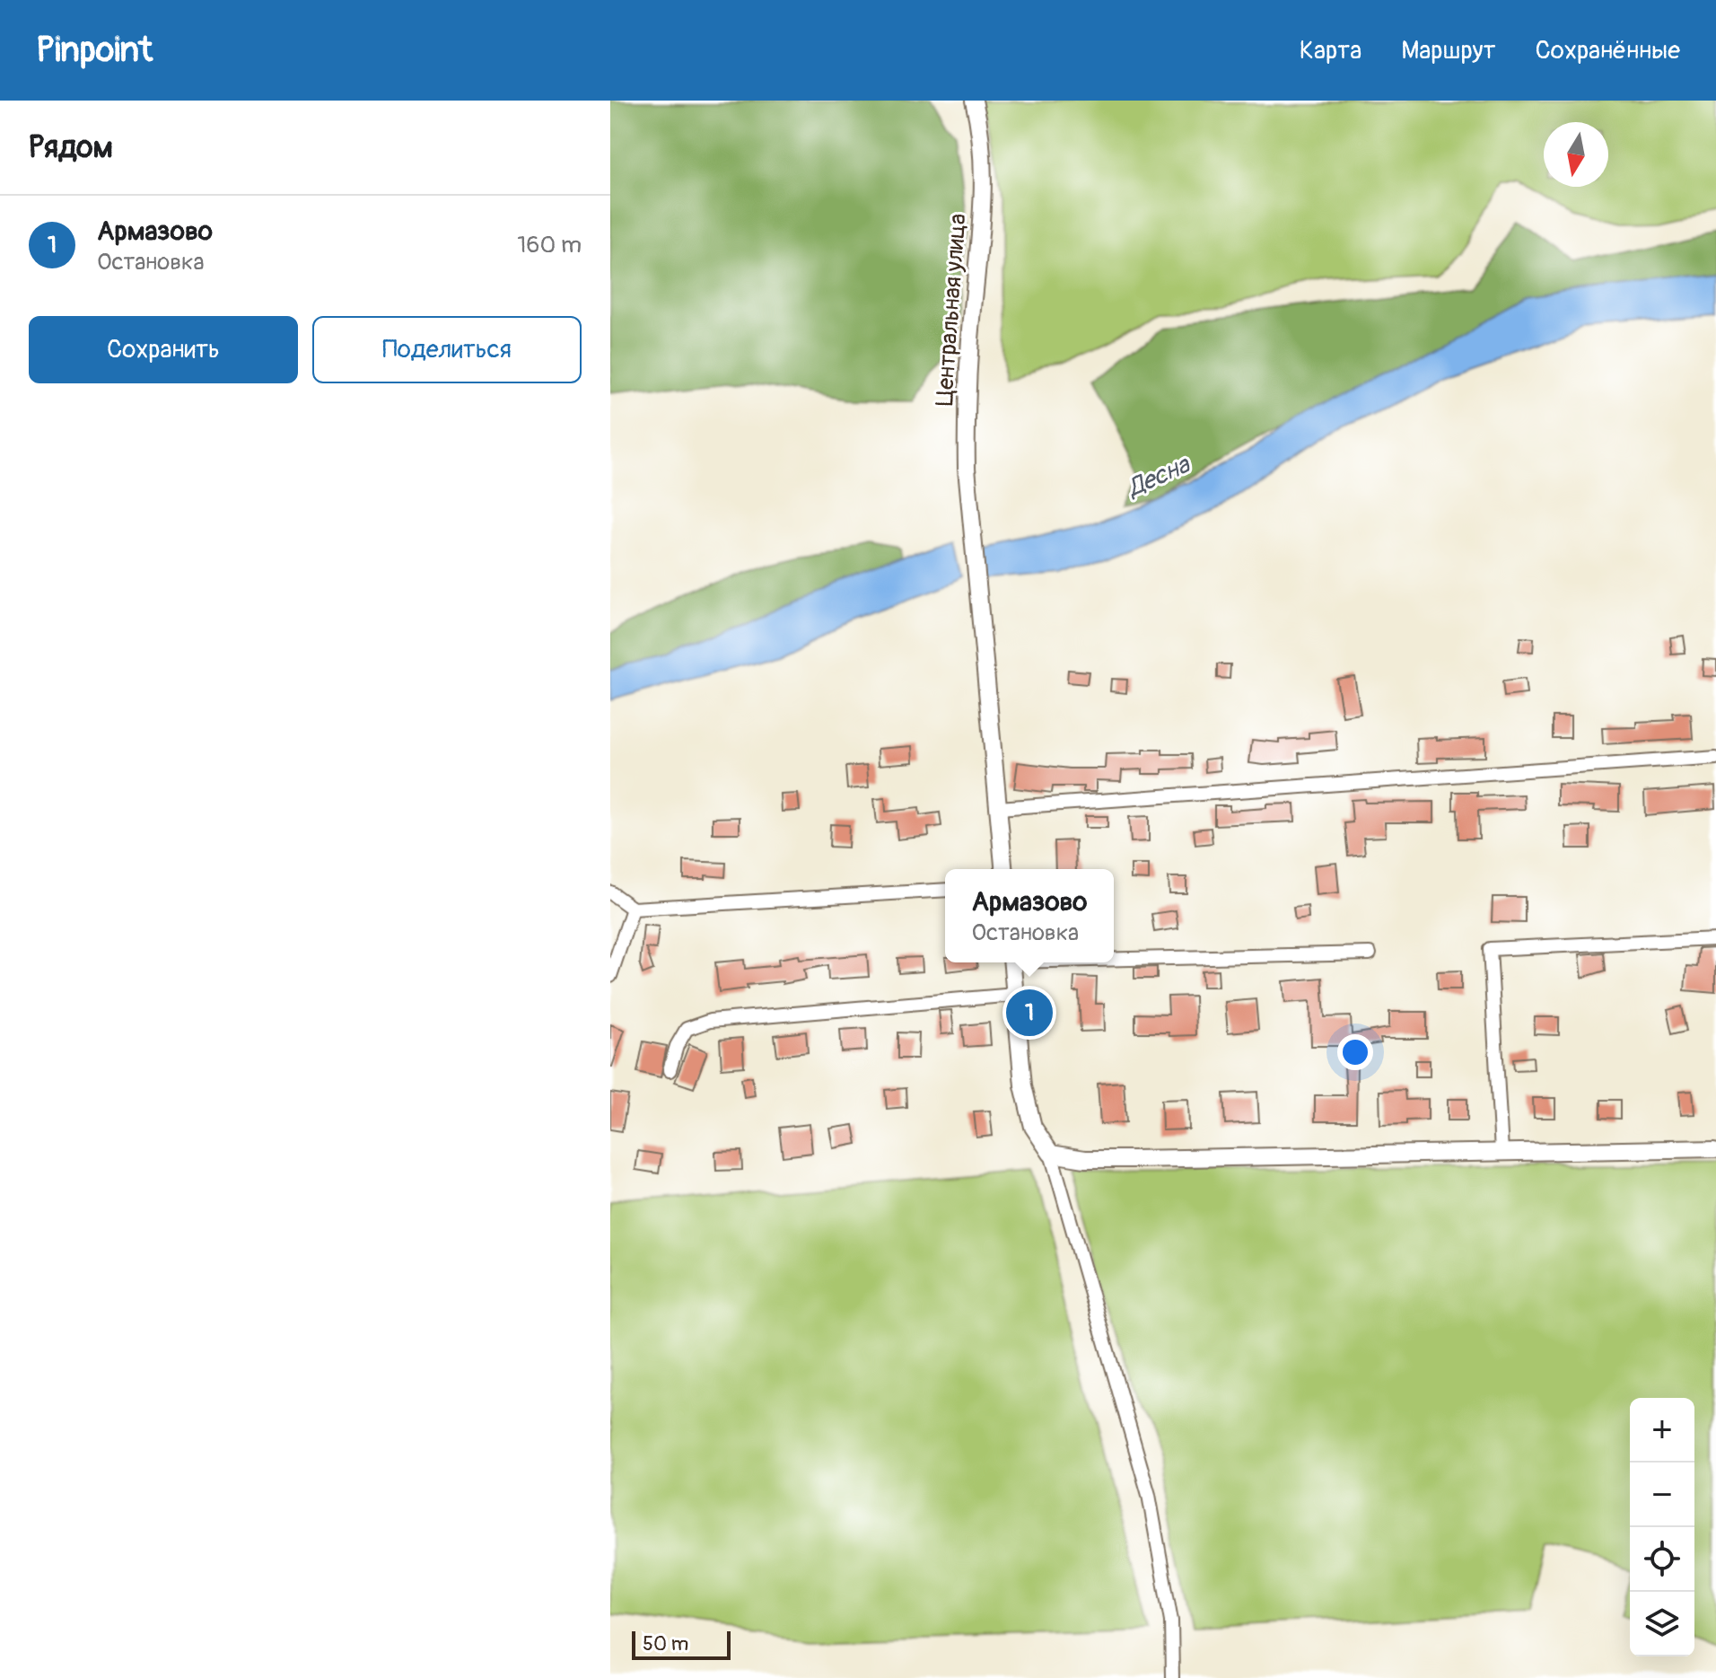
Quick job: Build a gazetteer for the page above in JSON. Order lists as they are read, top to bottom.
{
  "streets": {
    "street": ["Центральная улица"]
  },
  "water": ["Десна"],
  "scale_bar": "50 m",
  "north": "bottom",
  "page": {
    "header": "Pinpoint",
    "nav": ["Карта", "Маршрут", "Сохранённые"],
    "heading": "Рядом",
    "list": [
      {
        "mark": "1",
        "name": "Армазово",
        "note": "Остановка",
        "value": "160 m"
      }
    ],
    "buttons": ["Сохранить", "Поделиться"],
    "popup": ["Армазово", "Остановка"],
    "pins": "1",
    "map_buttons": ["+", "−"],
    "scale": "50 m"
  }
}
